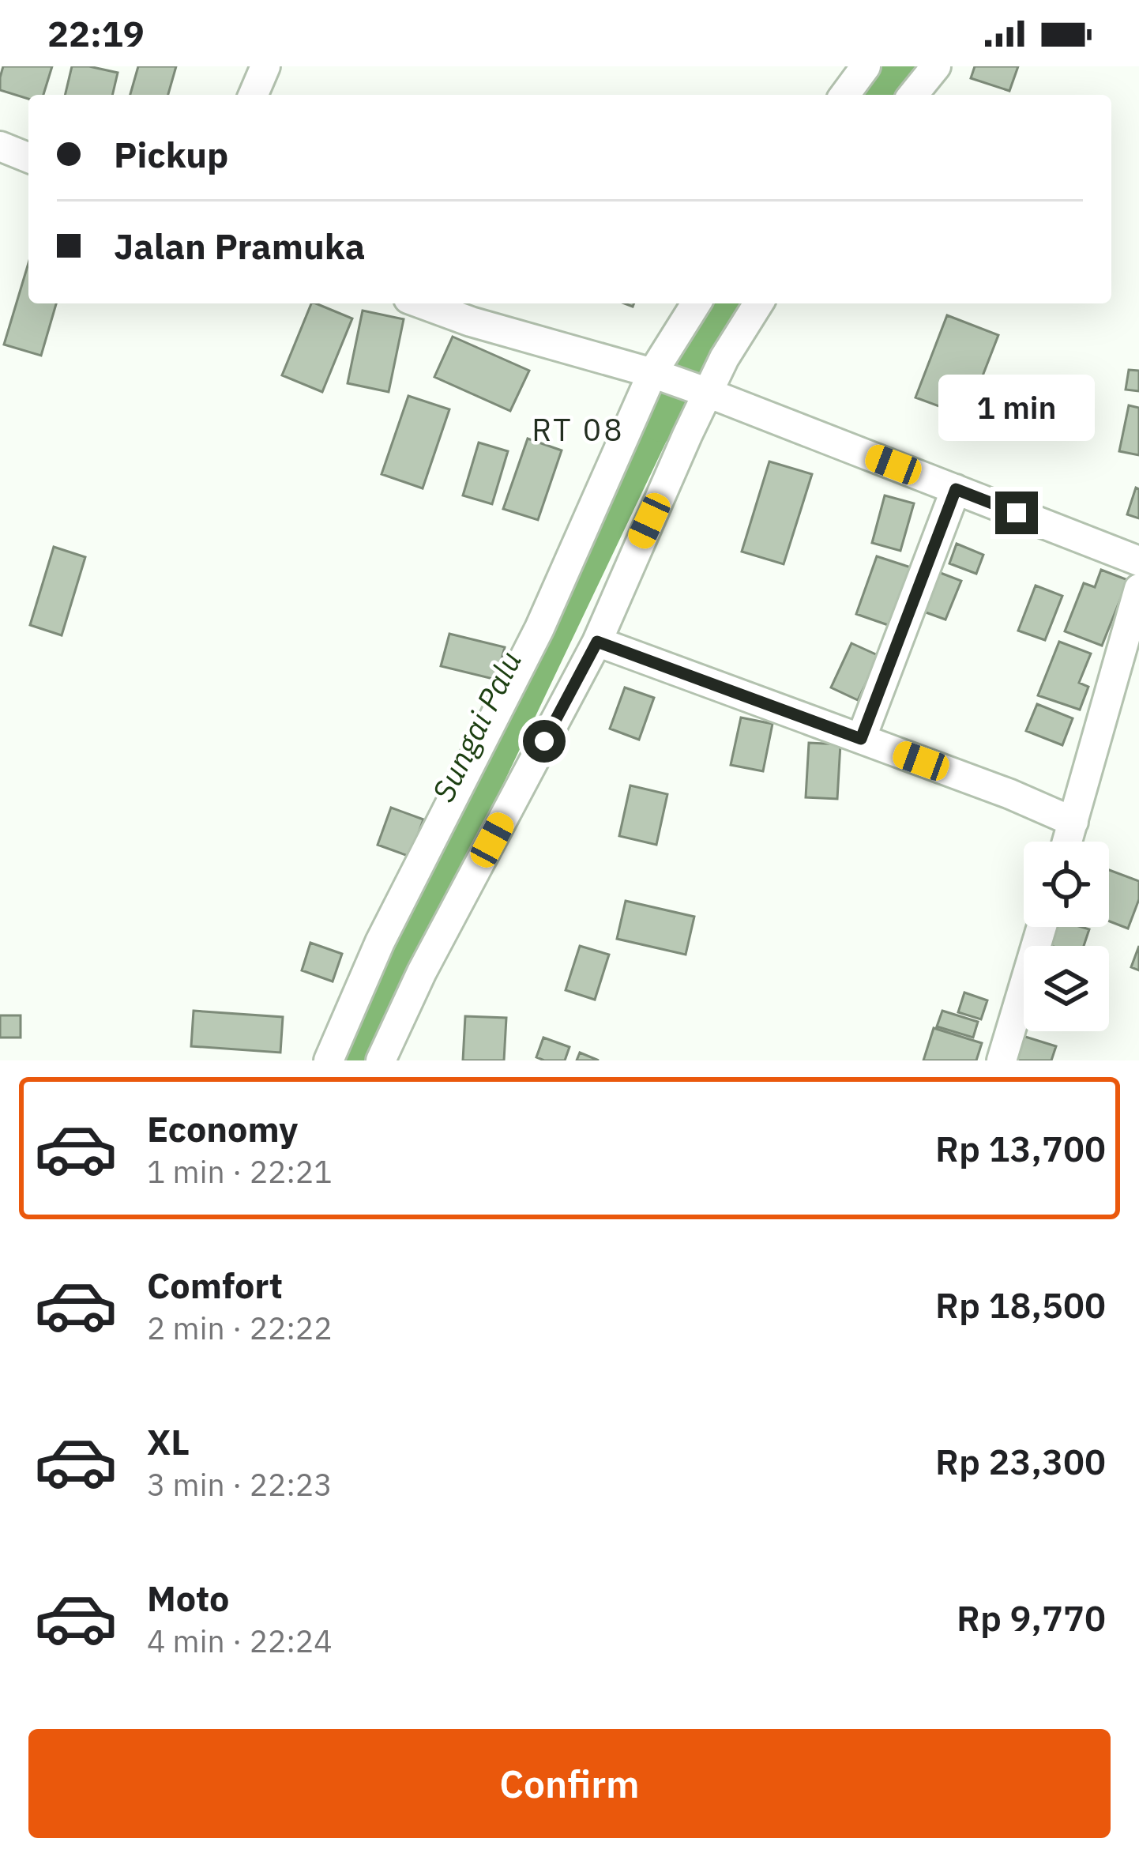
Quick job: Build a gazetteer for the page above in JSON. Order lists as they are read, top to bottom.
{
  "districts": ["RT 08"],
  "water": ["Sungai Palu"],
  "page": {
    "status": "22:19",
    "banner": ["Pickup", "Jalan Pramuka"],
    "bubble": "1 min",
    "list": [
      {
        "name": "Economy",
        "note": "1 min · 22:21",
        "value": "Rp 13,700"
      },
      {
        "name": "Comfort",
        "note": "2 min · 22:22",
        "value": "Rp 18,500"
      },
      {
        "name": "XL",
        "note": "3 min · 22:23",
        "value": "Rp 23,300"
      },
      {
        "name": "Moto",
        "note": "4 min · 22:24",
        "value": "Rp 9,770"
      }
    ],
    "buttons": "Confirm"
  }
}
